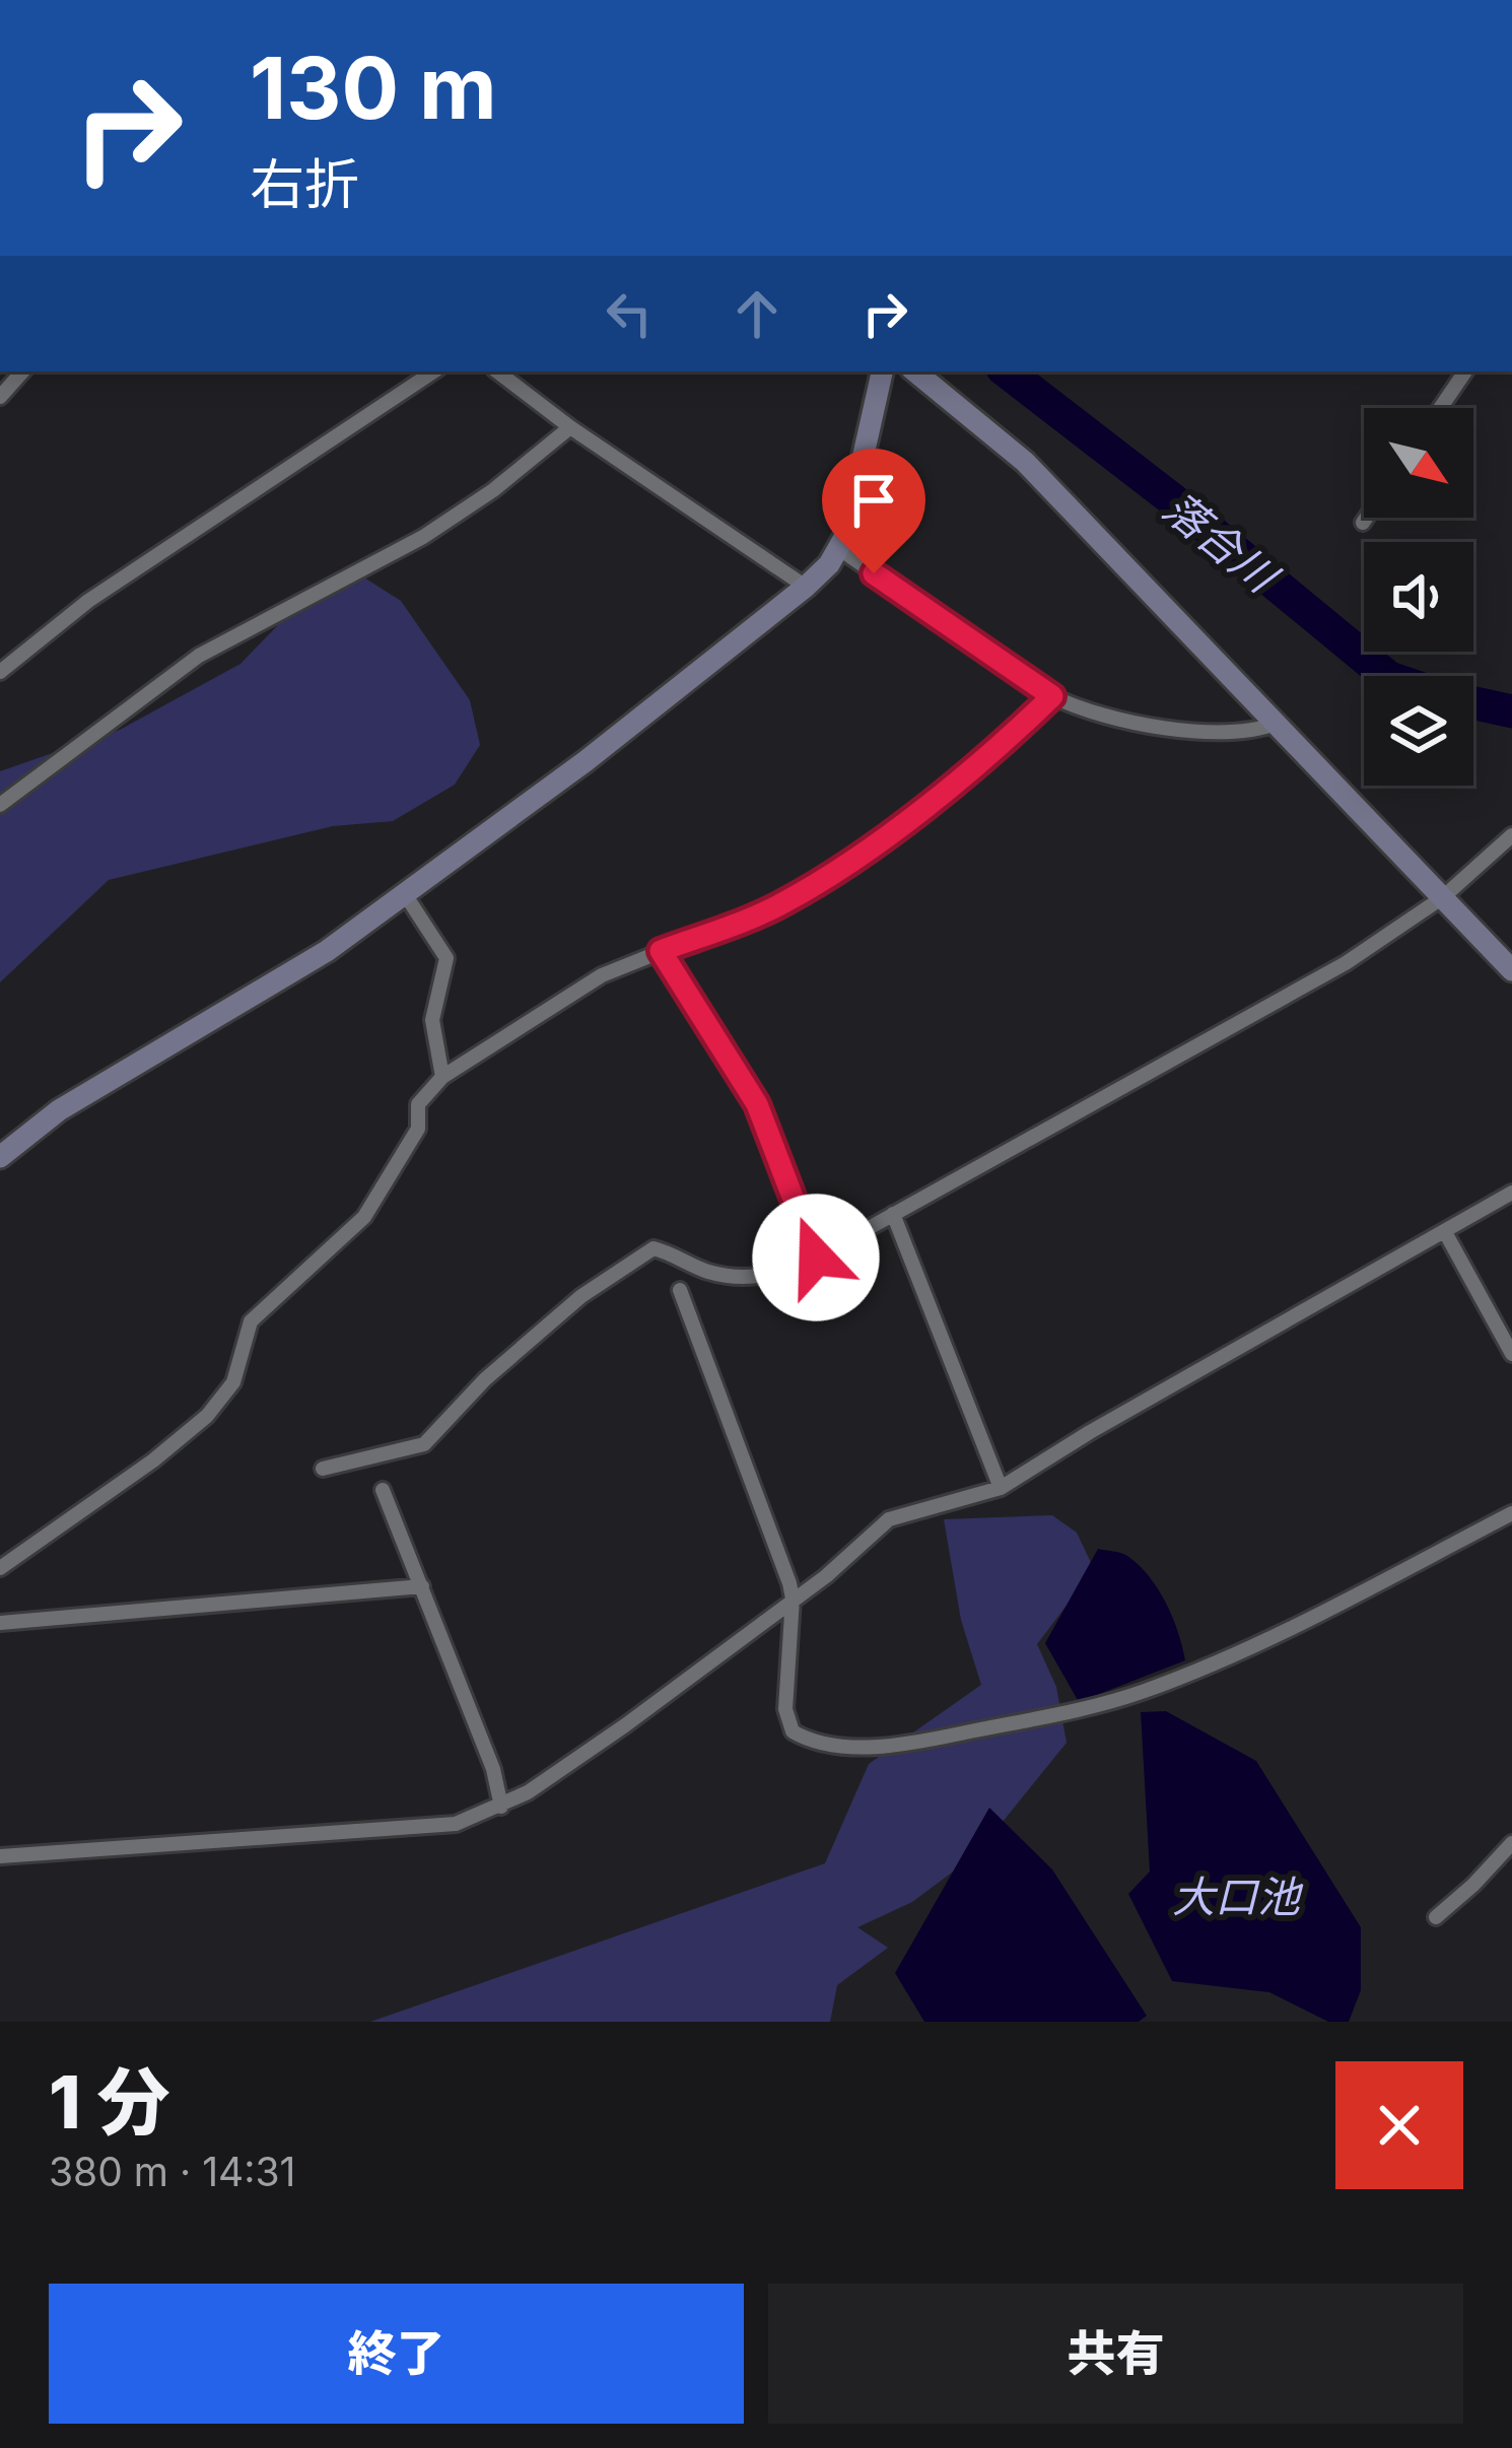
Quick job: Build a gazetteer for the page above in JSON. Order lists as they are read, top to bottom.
{
  "water": ["落合川", "大口池"],
  "north": "bottom right",
  "page": {
    "turn": ["130 m", "右折"],
    "heading": ["1 分", "380 m · 14:31"],
    "buttons": ["終了", "共有"]
  }
}
